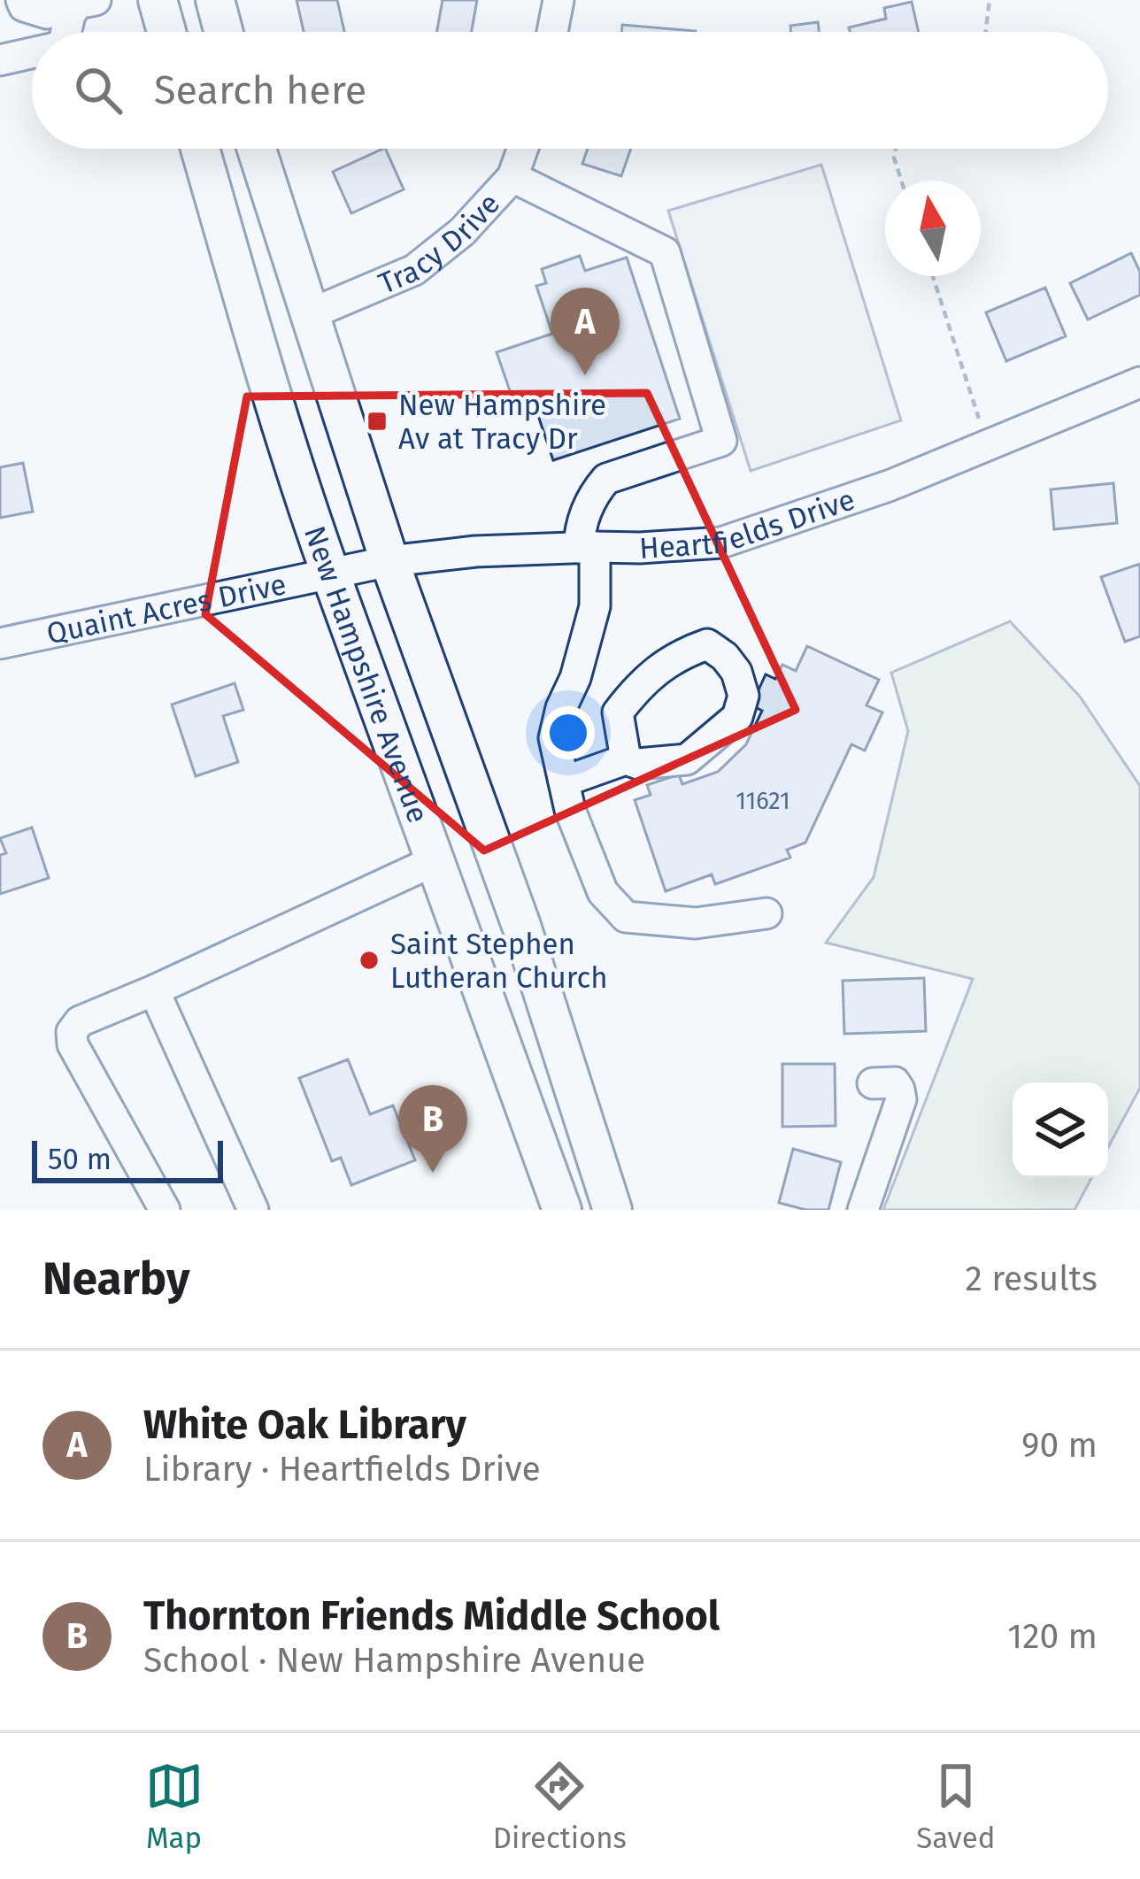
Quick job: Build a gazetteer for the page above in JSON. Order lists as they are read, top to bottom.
{
  "streets": {
    "main road": ["New Hampshire Avenue"],
    "street": ["Tracy Drive", "Heartfields Drive", "Quaint Acres Drive"]
  },
  "crossings": [
    ["Tracy Drive", "New Hampshire Avenue"],
    ["Heartfields Drive", "Quaint Acres Drive"],
    ["Heartfields Drive", "New Hampshire Avenue"],
    ["Quaint Acres Drive", "New Hampshire Avenue"]
  ],
  "places": {
    "transit": ["New Hampshire Av at Tracy Dr"],
    "other": ["Saint Stephen Lutheran Church"]
  },
  "house_numbers": ["11621"],
  "scale_bar": "50 m",
  "north": "top",
  "page": {
    "search": "Search here",
    "pins": ["A", "B"],
    "scale": "50 m",
    "heading": ["Nearby", "2 results"],
    "list": [
      {
        "mark": "A",
        "name": "White Oak Library",
        "note": "Library · Heartfields Drive",
        "value": "90 m"
      },
      {
        "mark": "B",
        "name": "Thornton Friends Middle School",
        "note": "School · New Hampshire Avenue",
        "value": "120 m"
      }
    ],
    "nav": ["Map", "Directions", "Saved"]
  }
}
